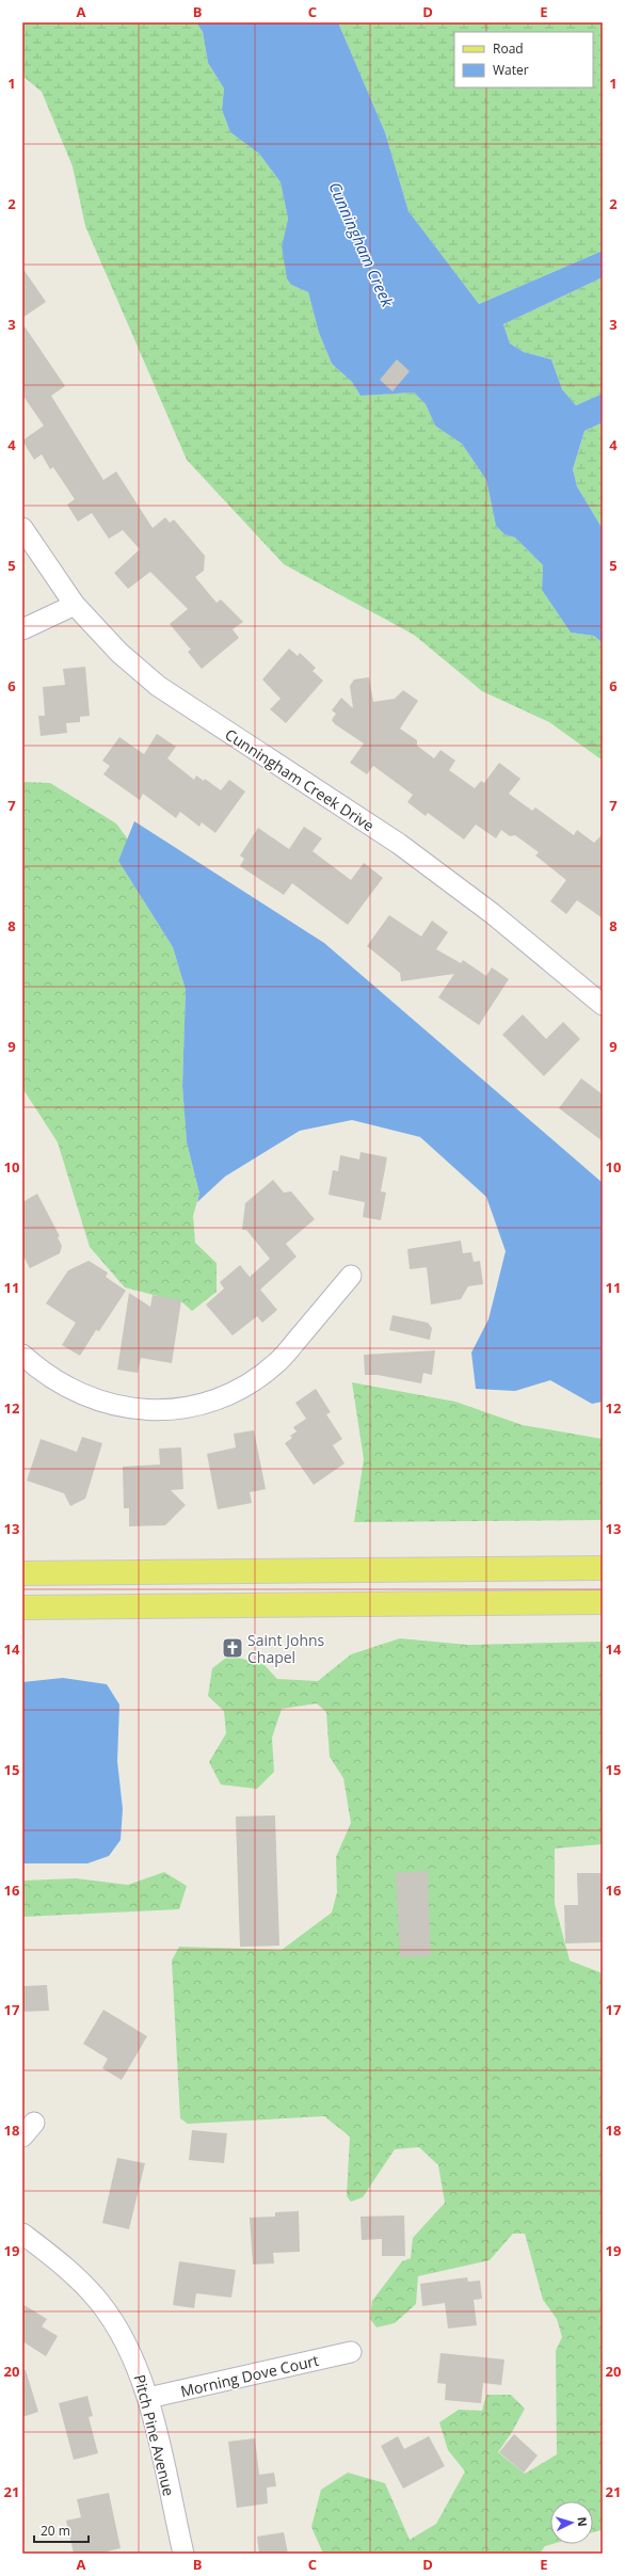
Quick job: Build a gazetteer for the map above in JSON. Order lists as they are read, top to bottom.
{
  "streets": {
    "street": ["Cunningham Creek Drive", "Morning Dove Court", "Pitch Pine Avenue"]
  },
  "crossings": [
    ["Morning Dove Court", "Pitch Pine Avenue"]
  ],
  "water": ["Cunningham Creek"],
  "places": {
    "church": ["Saint Johns Chapel"]
  },
  "legend": ["Road", "Water"],
  "scale_bar": "20 m",
  "north": "right",
  "grid": {
    "columns": [
      "A",
      "B",
      "C",
      "D",
      "E"
    ],
    "rows": [
      "1",
      "2",
      "3",
      "4",
      "5",
      "6",
      "7",
      "8",
      "9",
      "10",
      "11",
      "12",
      "13",
      "14",
      "15",
      "16",
      "17",
      "18",
      "19",
      "20",
      "21"
    ]
  }
}
